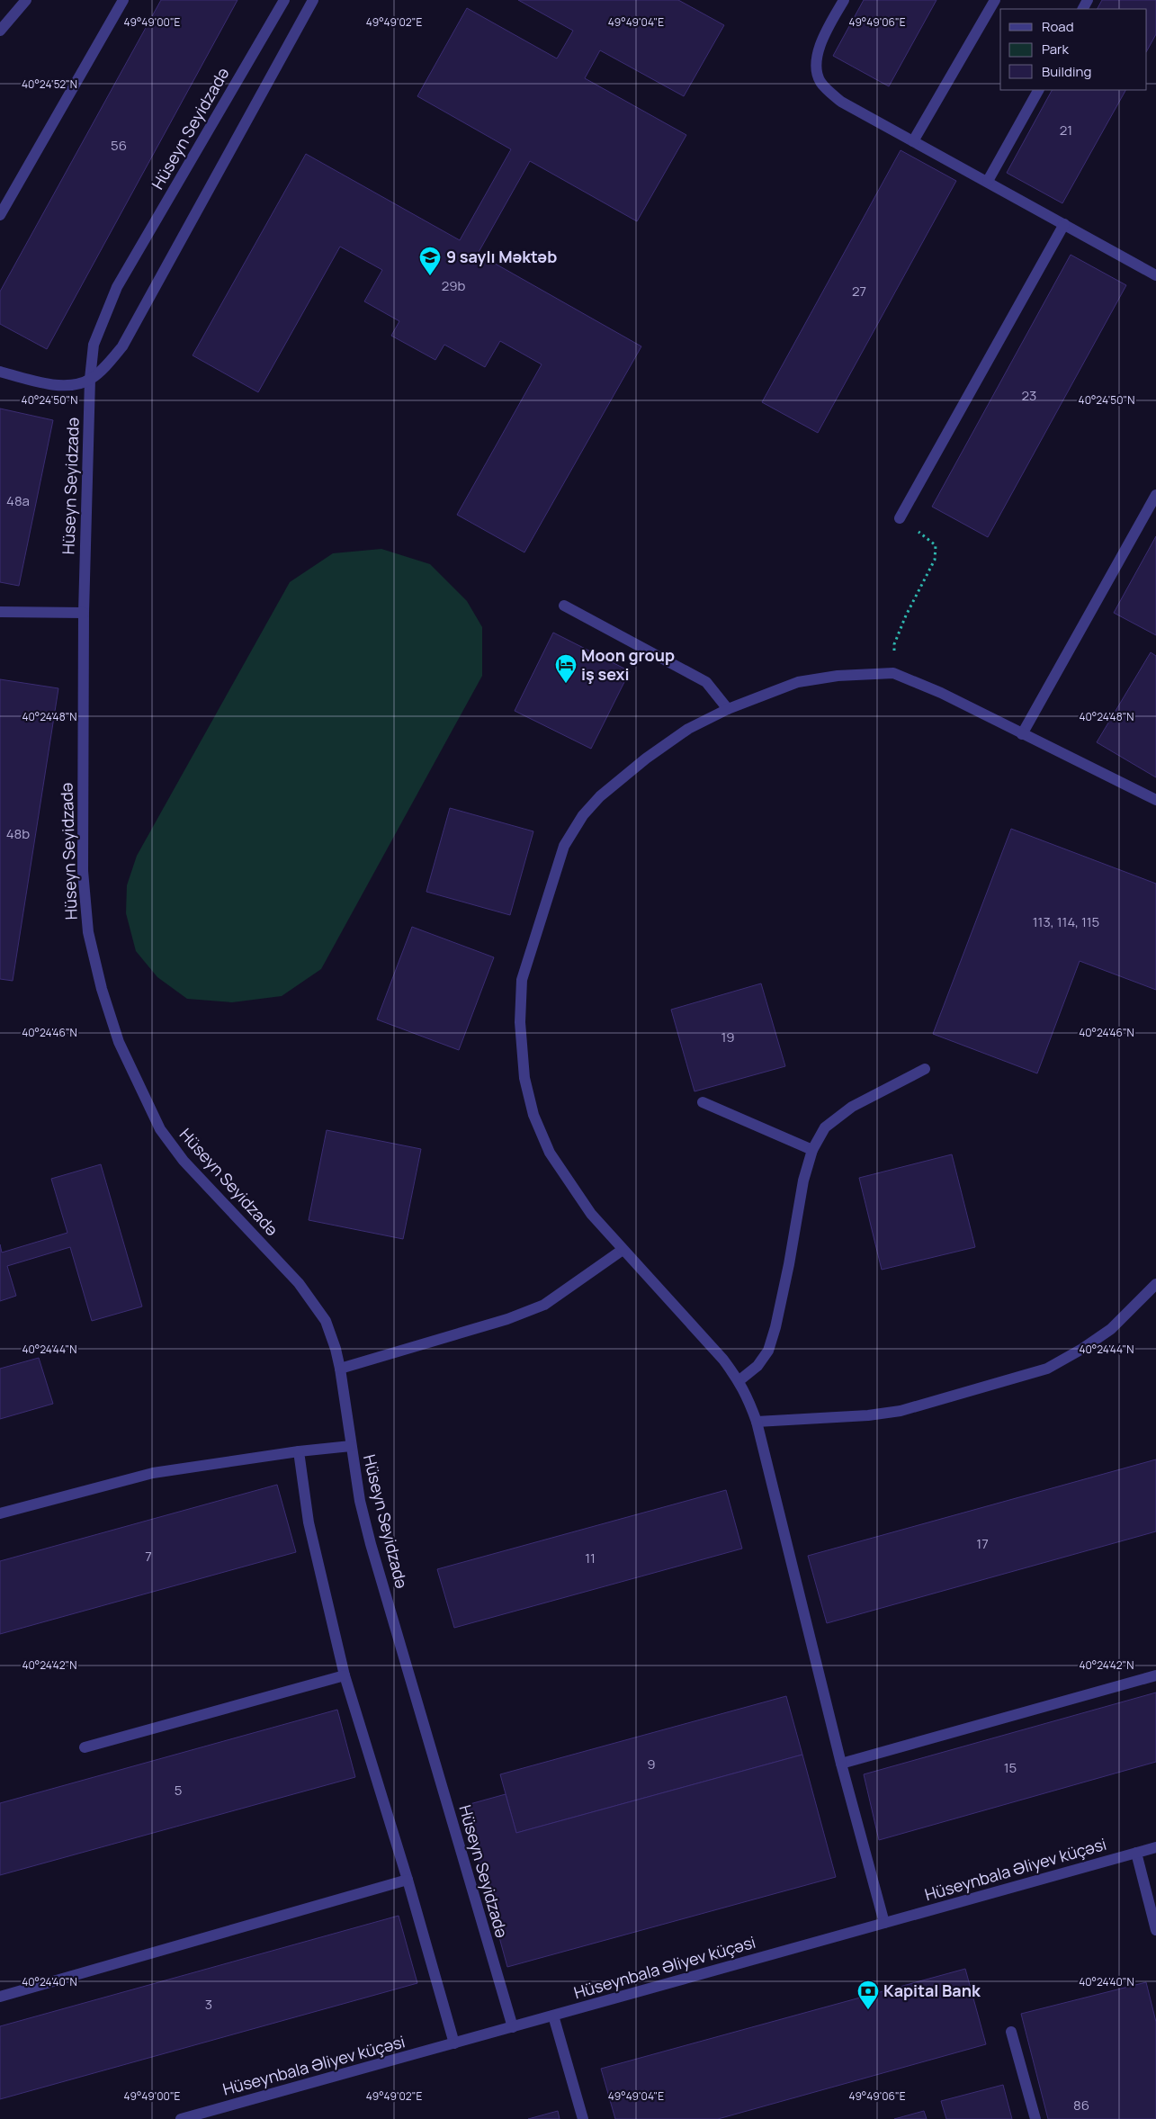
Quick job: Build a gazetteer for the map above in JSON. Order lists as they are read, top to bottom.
{
  "streets": {
    "street": ["Hüseyn Seyidzadə", "Hüseynbala Əliyev küçəsi"]
  },
  "crossings": [
    ["Hüseyn Seyidzadə", "Hüseynbala Əliyev küçəsi"]
  ],
  "places": {
    "school or university": ["9 saylı Məktəb"],
    "hotel": ["Moon group iş sexi"],
    "bank": ["Kapital Bank"]
  },
  "house_numbers": [
    "21",
    "56",
    "29b",
    "27",
    "23",
    "48a",
    "48b",
    "113, 114, 115",
    "19",
    "17",
    "7",
    "11",
    "9",
    "15",
    "5",
    "3",
    "86"
  ],
  "legend": ["Road", "Park", "Building"],
  "coordinates": [
    "49°49'00\"E",
    "49°49'02\"E",
    "49°49'04\"E",
    "49°49'06\"E",
    "40°24'52\"N",
    "40°24'50\"N",
    "40°24'48\"N",
    "40°24'46\"N",
    "40°24'44\"N",
    "40°24'42\"N",
    "40°24'40\"N"
  ]
}
